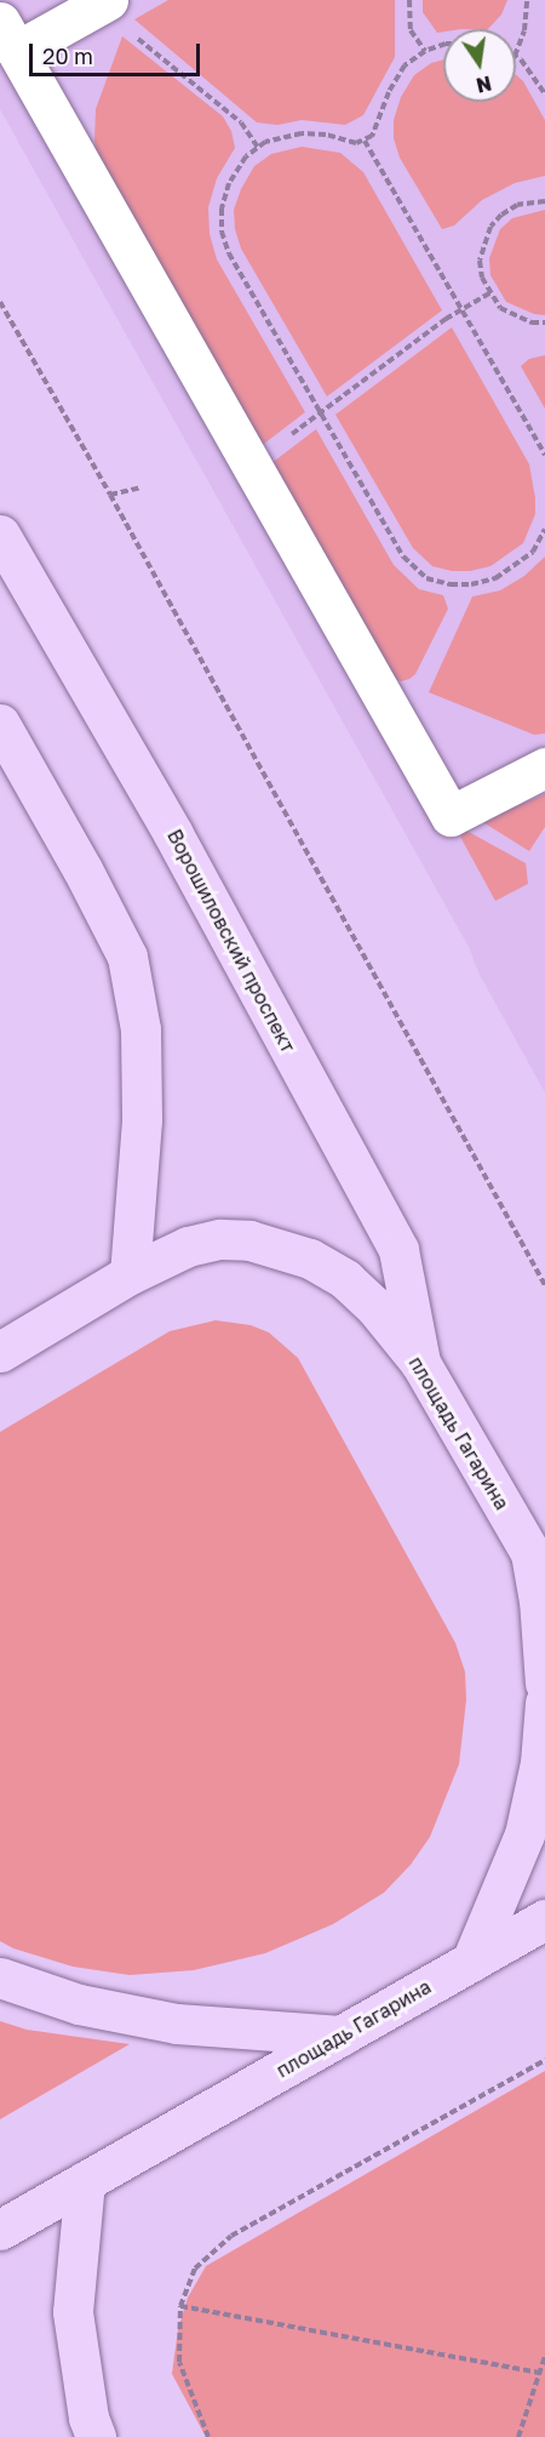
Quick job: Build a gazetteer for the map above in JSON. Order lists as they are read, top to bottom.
{
  "streets": {
    "main road": ["Ворошиловский проспект", "площадь Гагарина"]
  },
  "crossings": [
    ["Ворошиловский проспект", "площадь Гагарина"]
  ],
  "scale_bar": "20 m",
  "north": "bottom"
}
